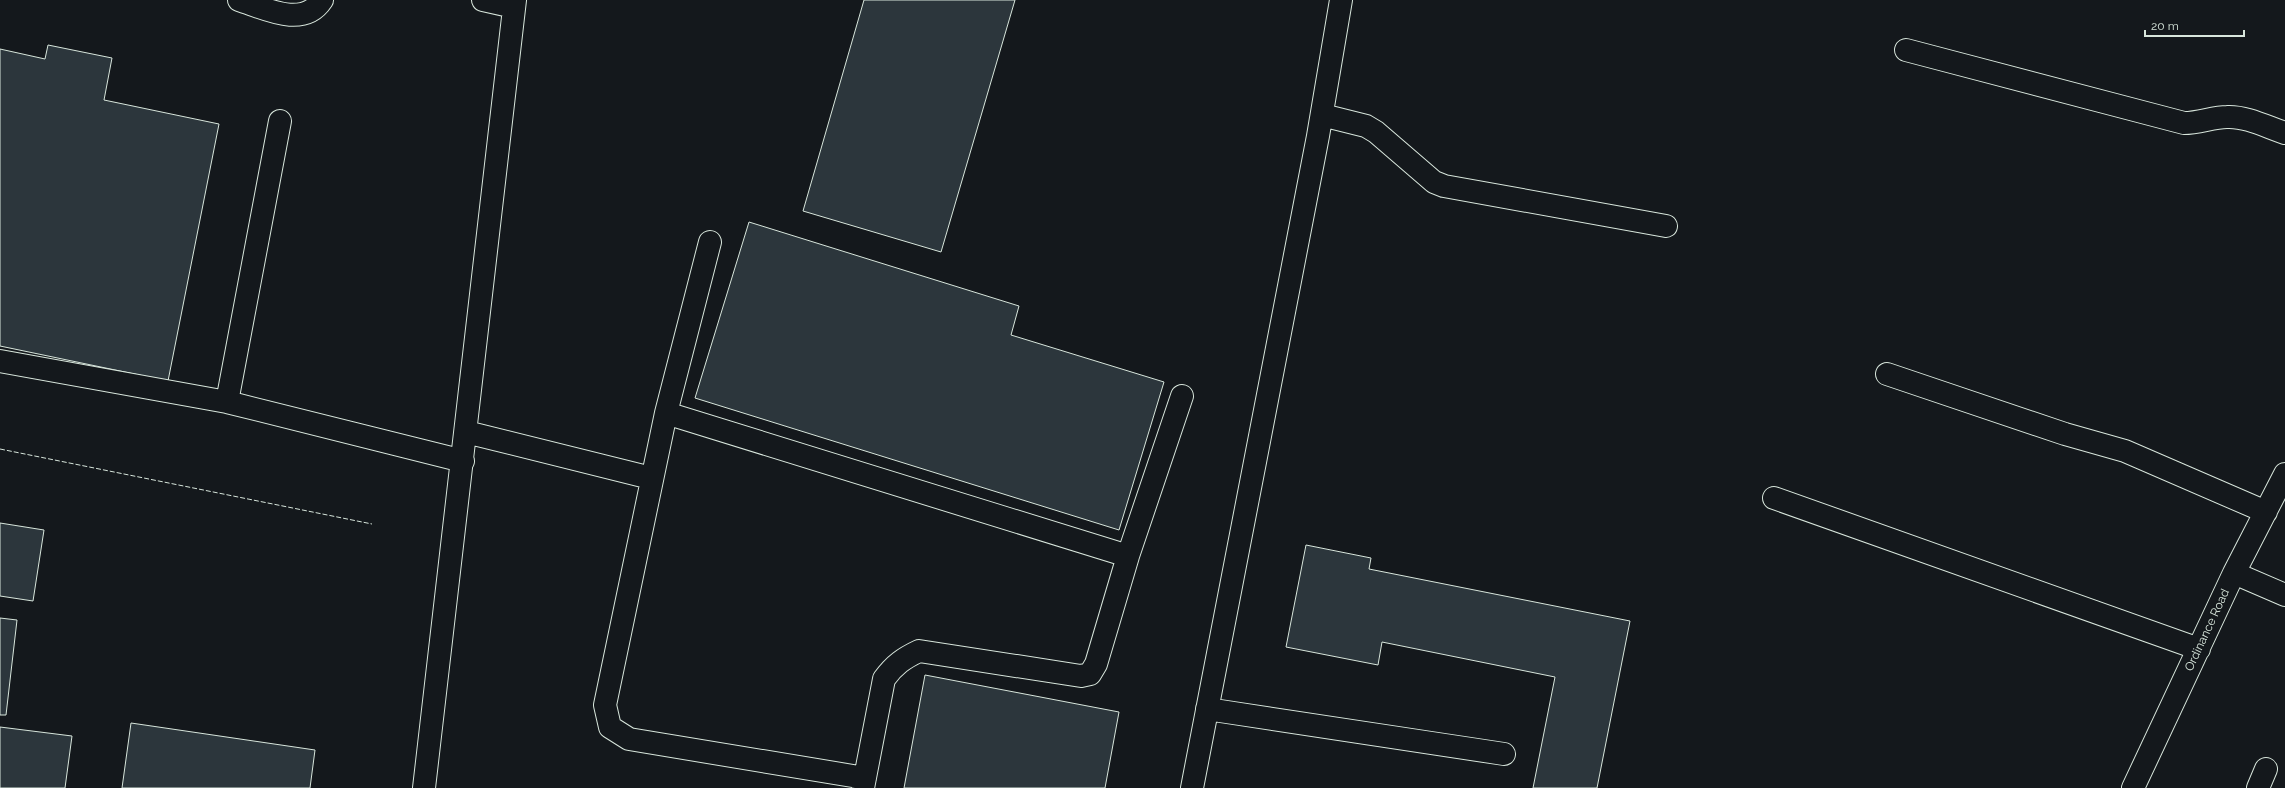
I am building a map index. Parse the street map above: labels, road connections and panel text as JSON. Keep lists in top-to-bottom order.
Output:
{
  "streets": {
    "street": ["Ordinance Road"]
  },
  "scale_bar": "20 m"
}
